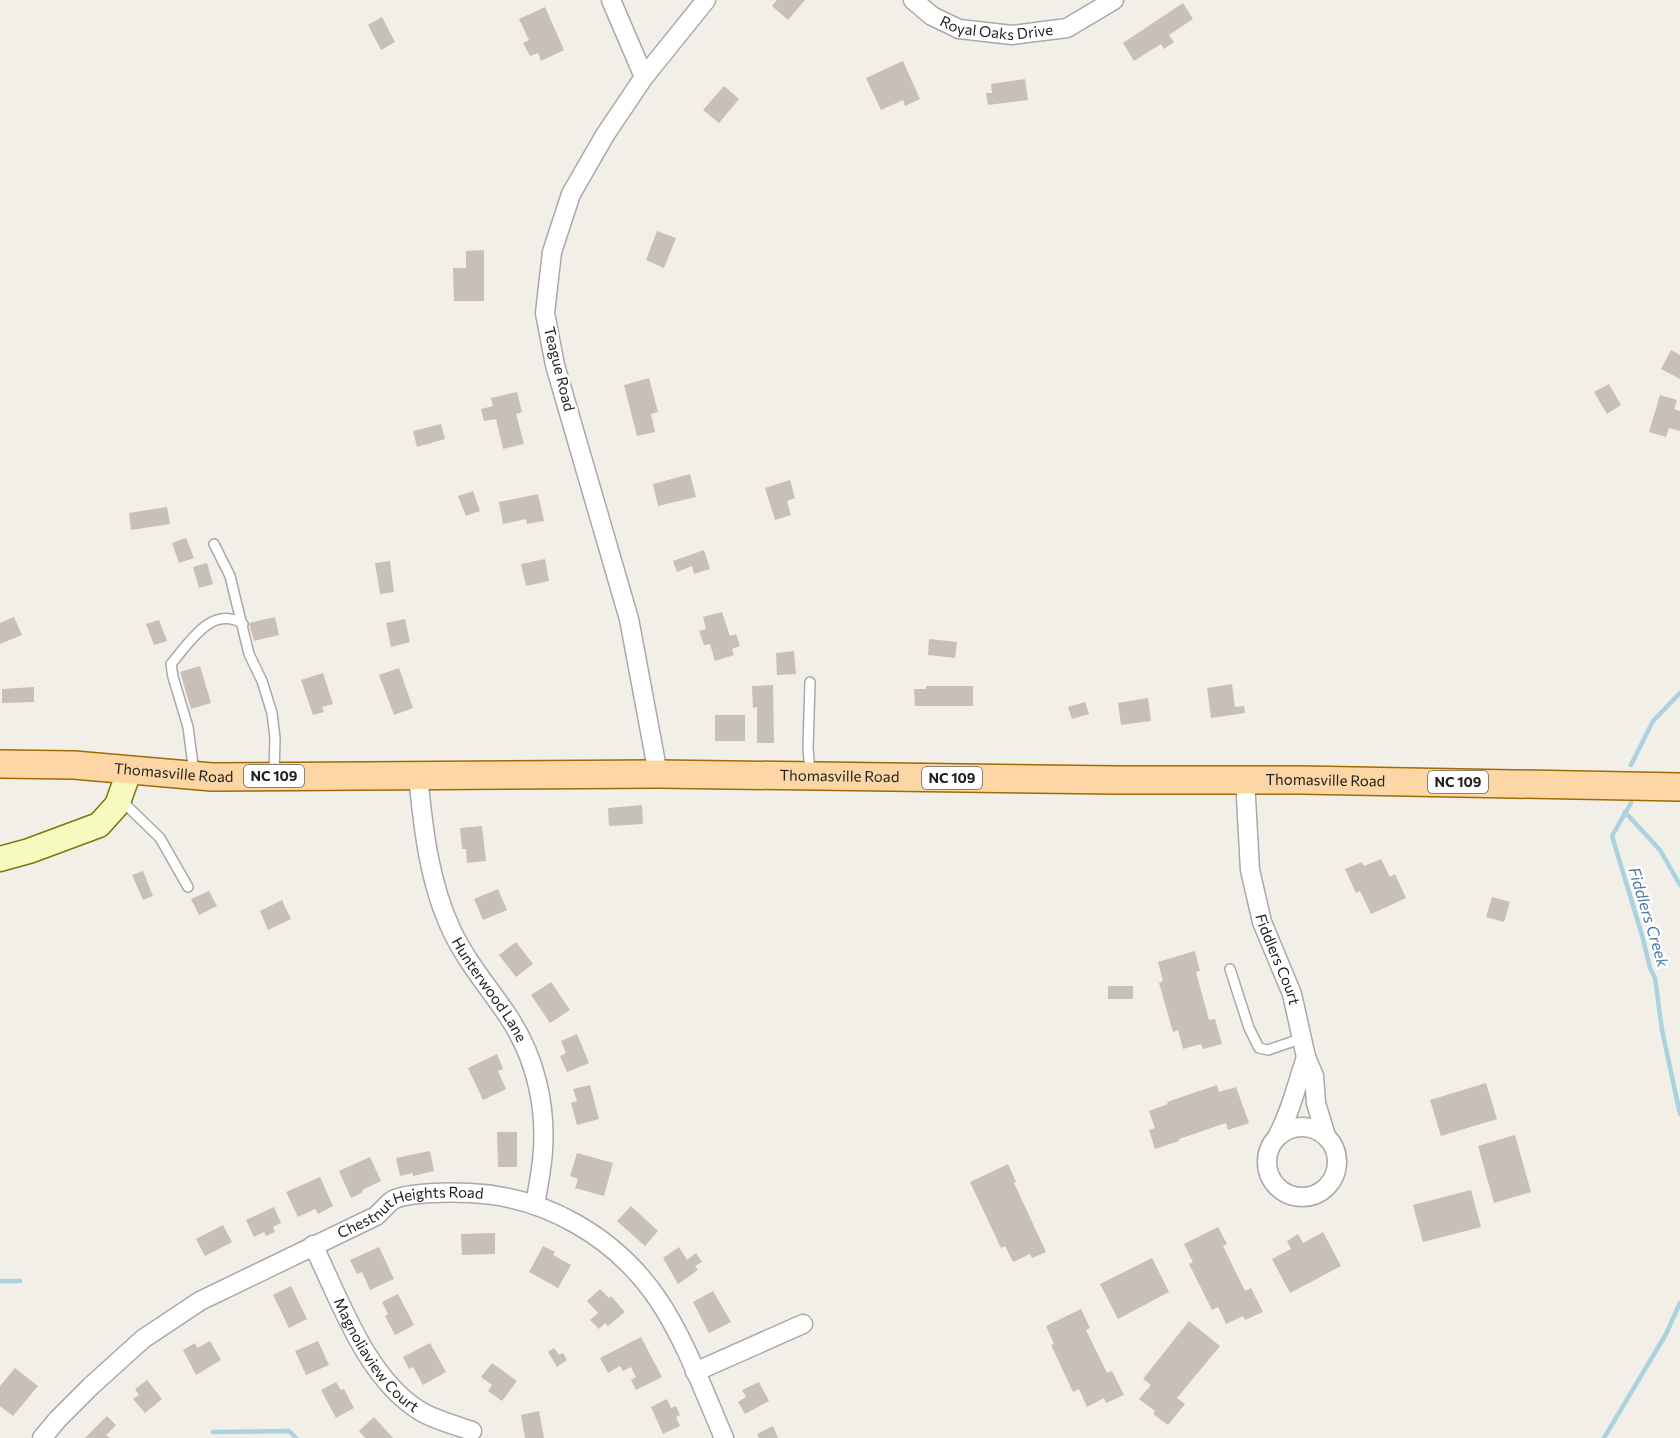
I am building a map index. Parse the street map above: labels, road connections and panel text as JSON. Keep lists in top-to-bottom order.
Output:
{
  "streets": {
    "main road": ["Thomasville Road", "NC 109"],
    "street": [
      "Royal Oaks Drive",
      "Teague Road",
      "Fiddlers Court",
      "Hunterwood Lane",
      "Chestnut Heights Road",
      "Magnoliaview Court"
    ]
  },
  "crossings": [
    ["Teague Road", "Thomasville Road"],
    ["Thomasville Road", "Fiddlers Court"],
    ["Thomasville Road", "Hunterwood Lane"],
    ["Hunterwood Lane", "Chestnut Heights Road"],
    ["Chestnut Heights Road", "Magnoliaview Court"]
  ],
  "water": ["Fiddlers Creek"]
}
